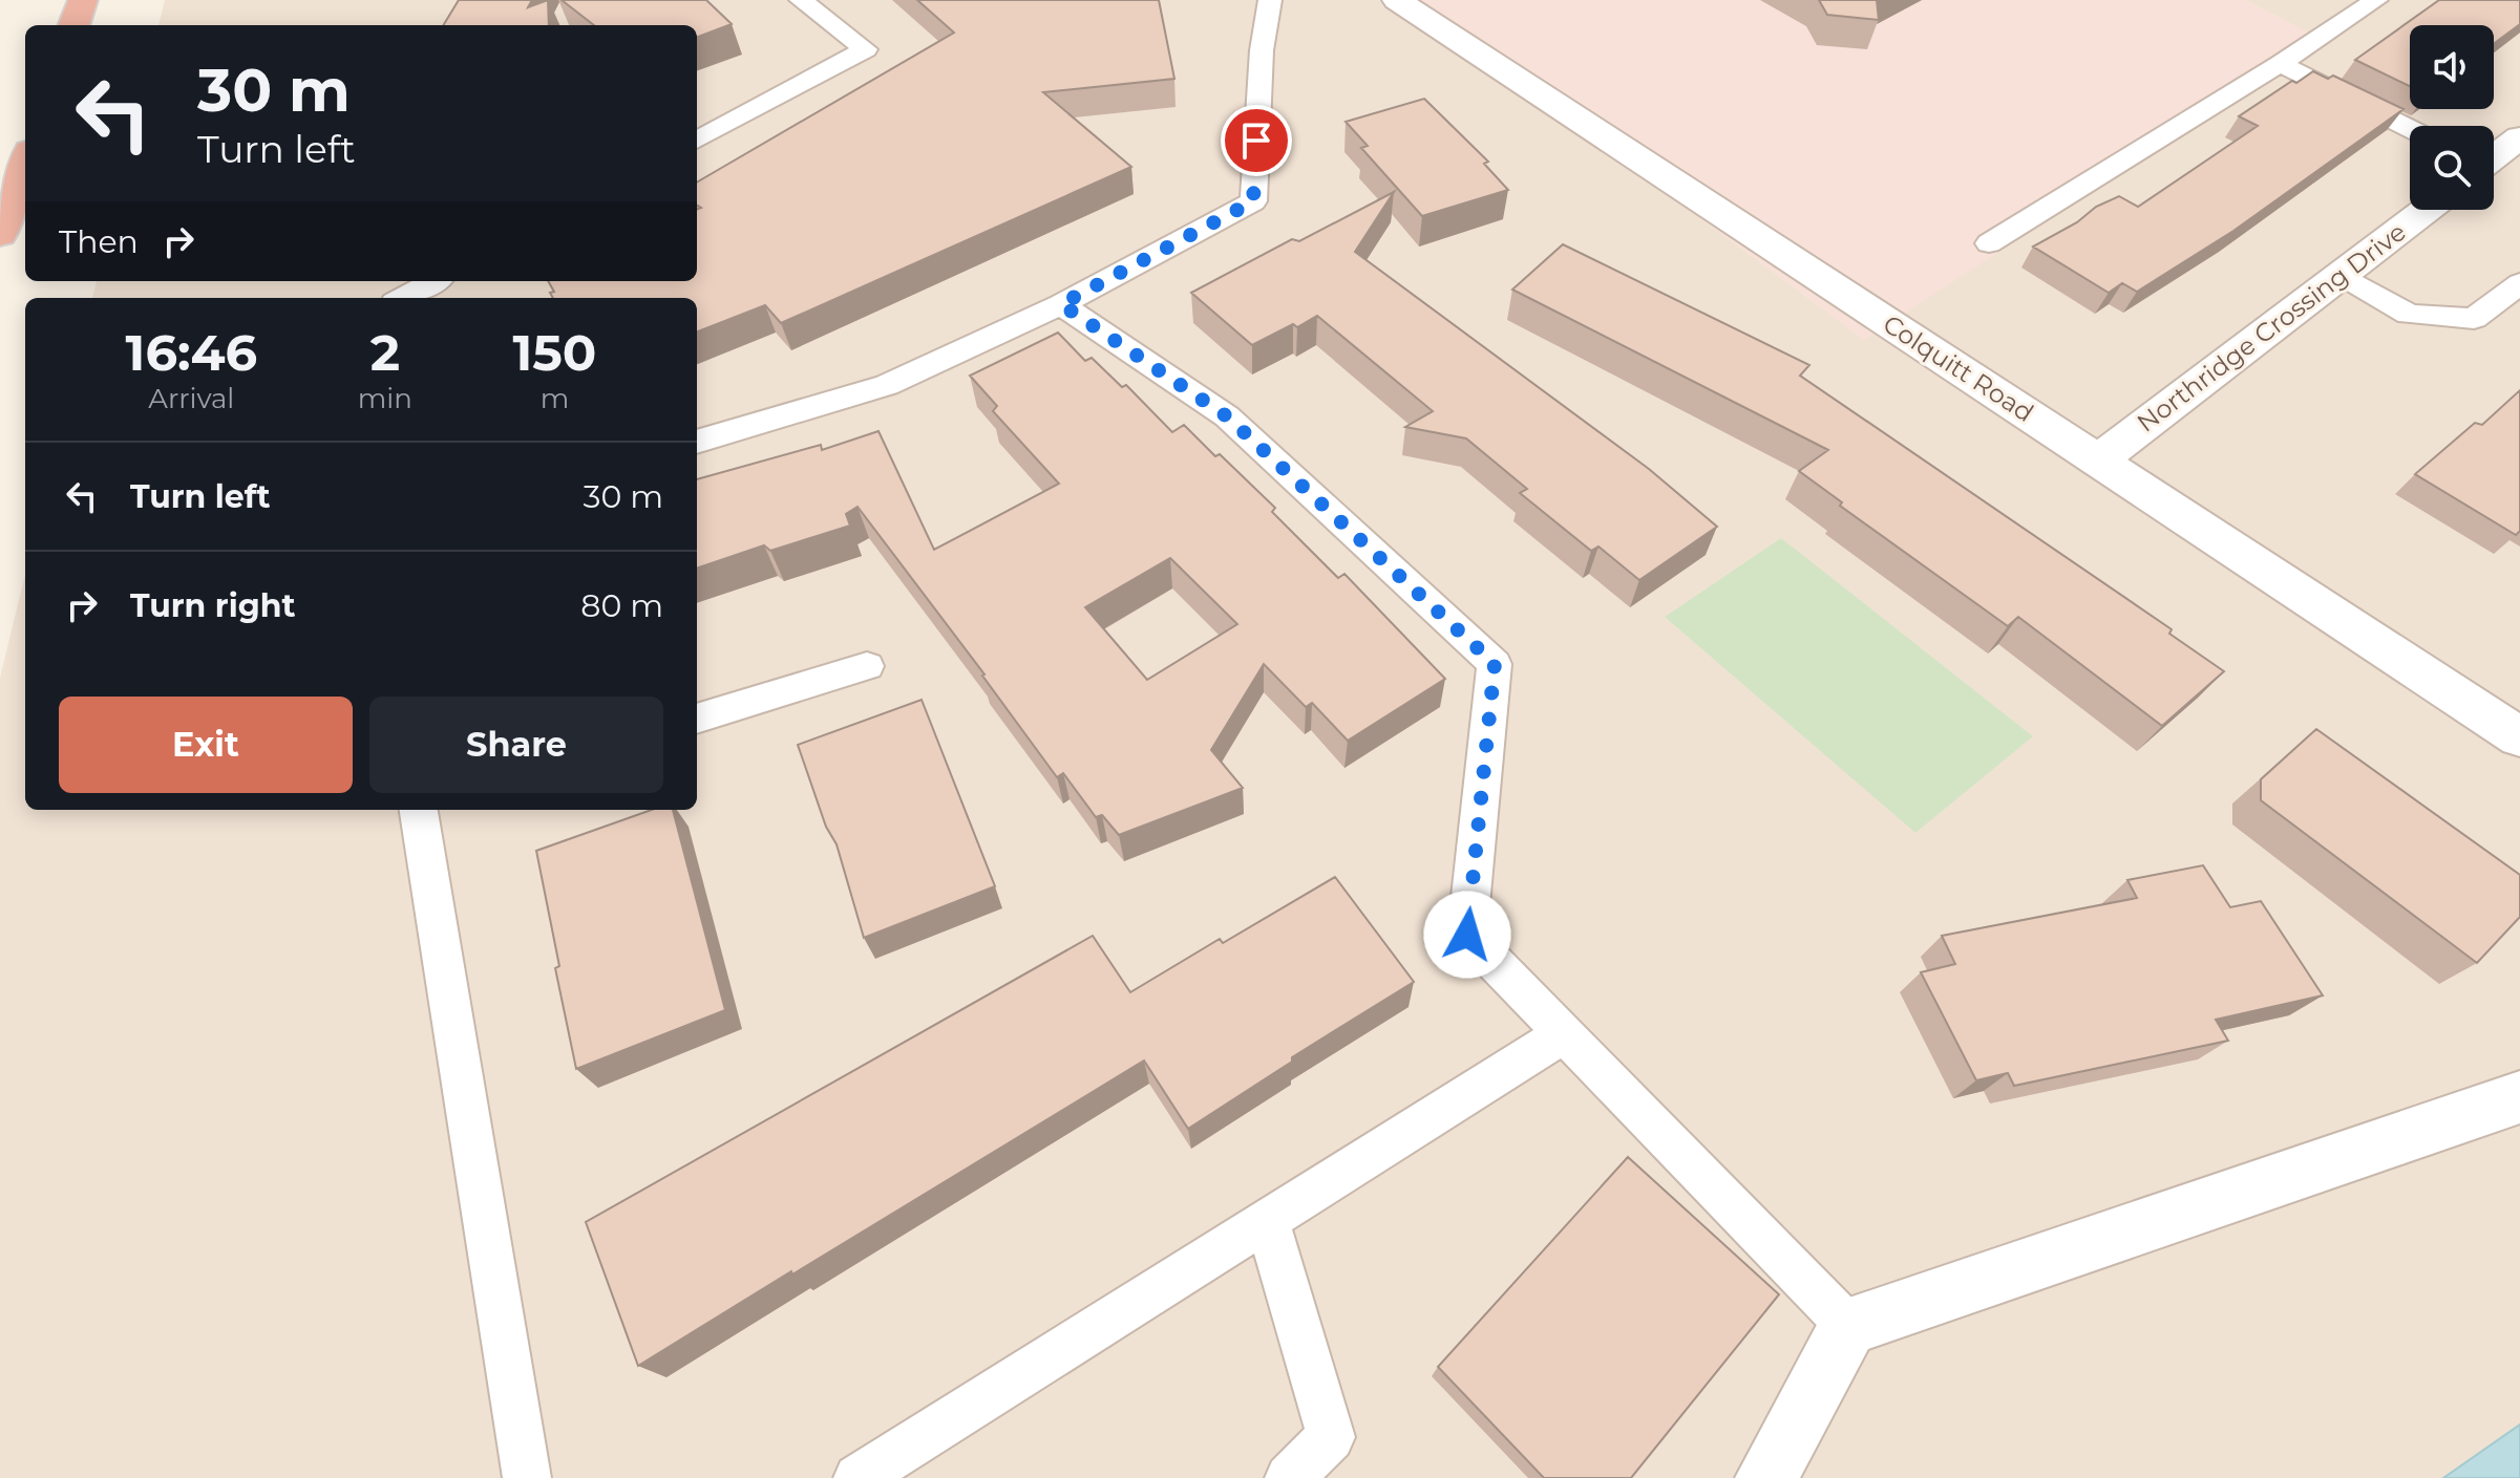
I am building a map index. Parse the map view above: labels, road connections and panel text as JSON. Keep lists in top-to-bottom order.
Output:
{
  "streets": {
    "street": ["Northridge Crossing Drive", "Colquitt Road"]
  },
  "crossings": [
    ["Northridge Crossing Drive", "Colquitt Road"]
  ],
  "page": {
    "turn": ["30 m", "Turn left"],
    "then": "Then",
    "eta": [
      "16:46",
      "Arrival",
      "2",
      "min",
      "150",
      "m"
    ],
    "list": [
      {
        "name": "Turn left",
        "value": "30 m"
      },
      {
        "name": "Turn right",
        "value": "80 m"
      }
    ],
    "buttons": ["Exit", "Share"]
  }
}
